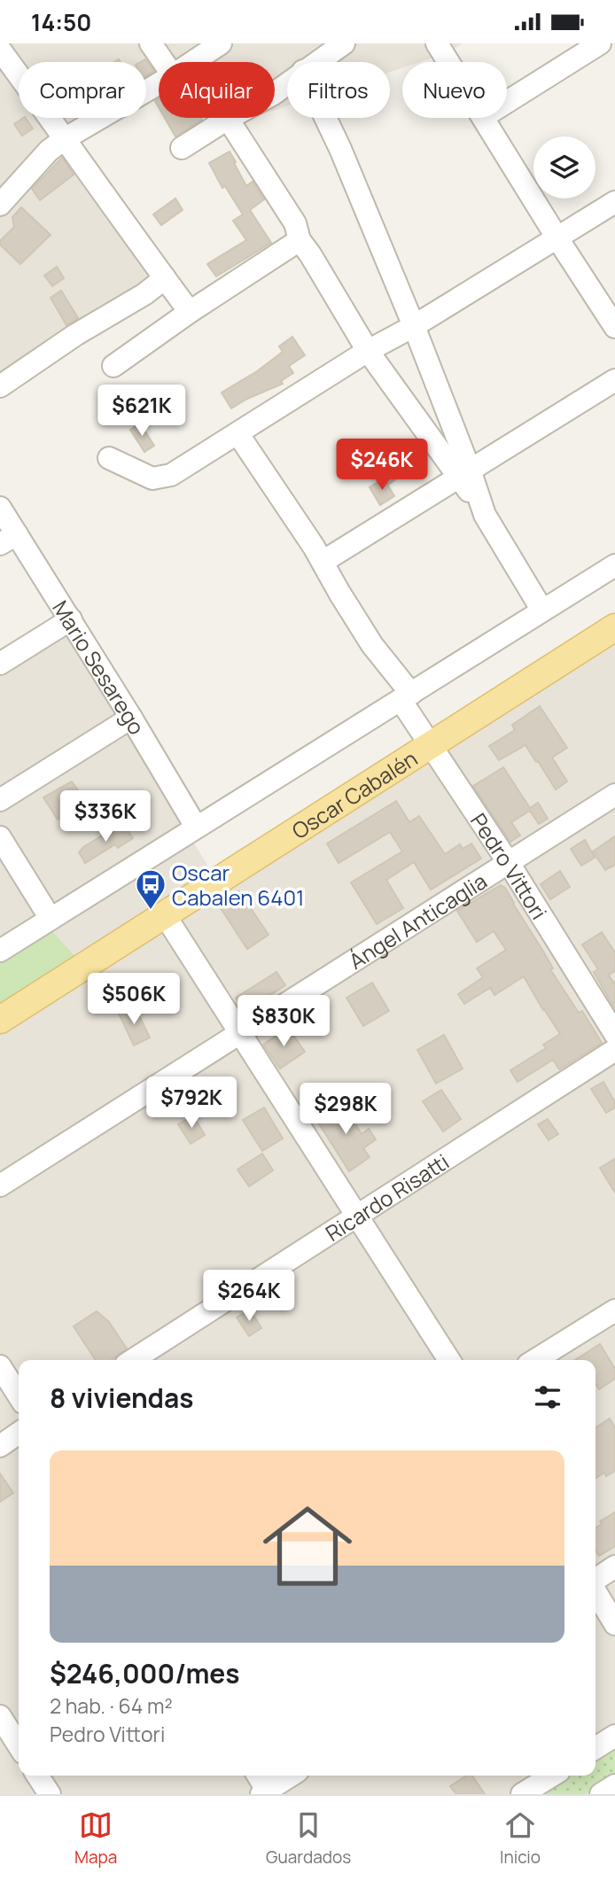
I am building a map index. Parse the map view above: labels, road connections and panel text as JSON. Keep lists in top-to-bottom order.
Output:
{
  "streets": {
    "main road": ["Oscar Cabalén"],
    "street": [
      "Mario Sesarego",
      "Pedro Vittori",
      "Ángel Anticaglia",
      "Ricardo Risatti"
    ]
  },
  "crossings": [
    ["Oscar Cabalén", "Pedro Vittori"],
    ["Pedro Vittori", "Ángel Anticaglia"]
  ],
  "places": {
    "bus stop": ["Oscar Cabalen 6401"]
  },
  "page": {
    "status": "14:50",
    "chip": [
      "Comprar",
      "Alquilar",
      "Filtros",
      "Nuevo"
    ],
    "price": [
      "$621K",
      "$246K",
      "$336K",
      "$506K",
      "$830K",
      "$792K",
      "$298K",
      "$264K"
    ],
    "heading": "8 viviendas",
    "list": [
      {
        "name": "$246,000/mes",
        "note": "2 hab. · 64 m² · Pedro Vittori"
      }
    ],
    "tabs": ["Mapa", "Guardados", "Inicio"]
  }
}
